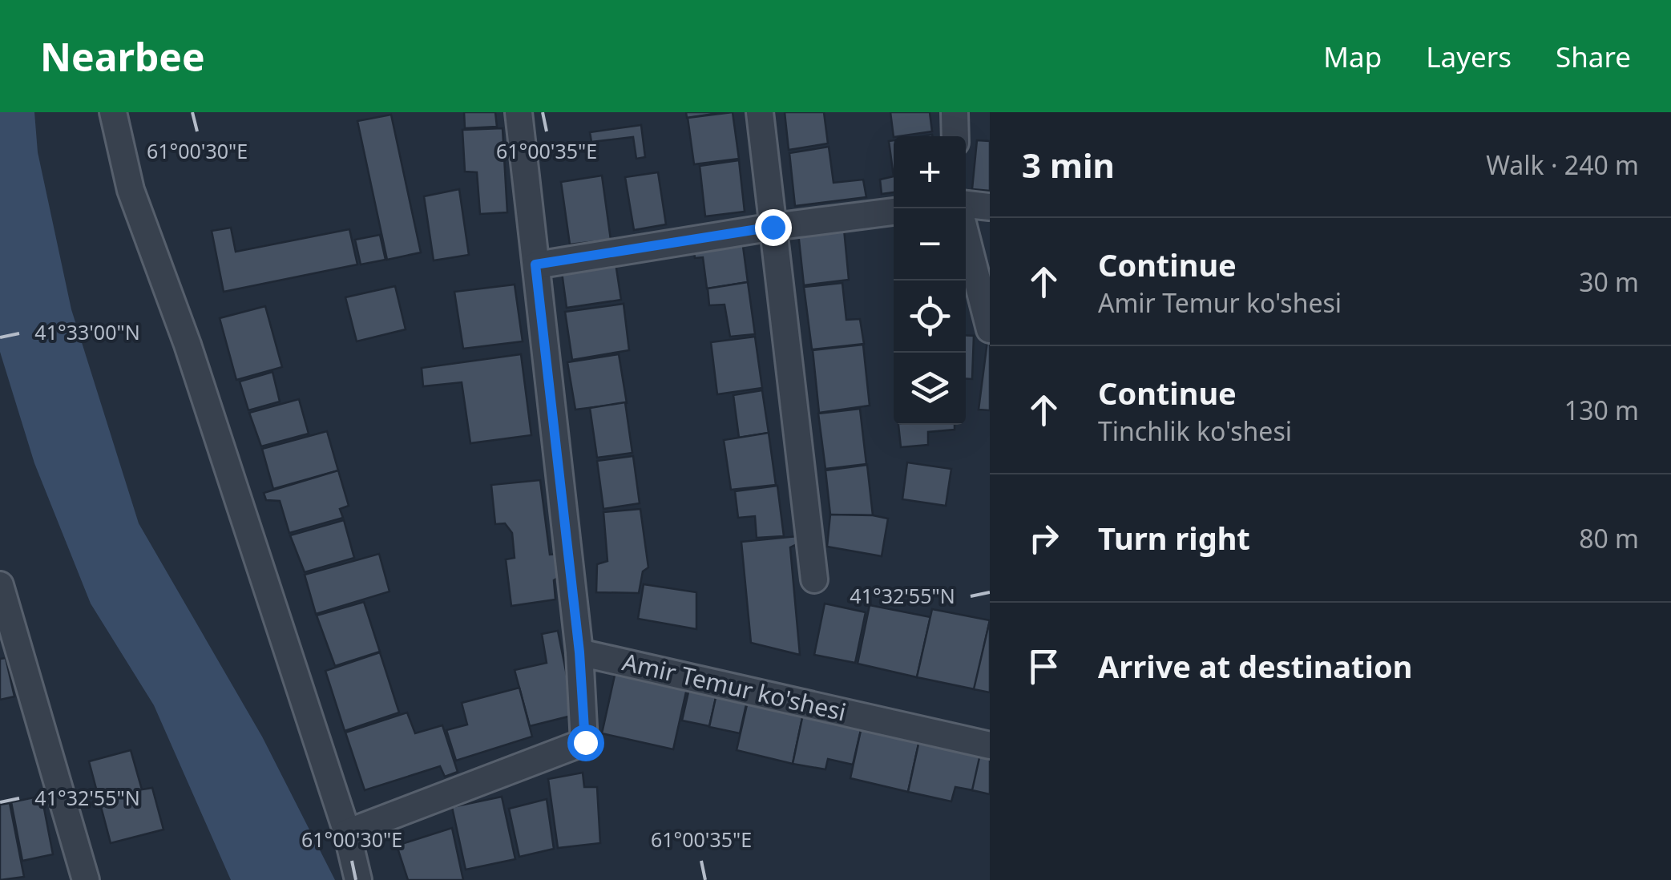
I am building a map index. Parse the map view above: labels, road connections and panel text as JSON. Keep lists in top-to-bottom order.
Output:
{
  "streets": {
    "street": ["Amir Temur ko'shesi"]
  },
  "page": {
    "header": "Nearbee",
    "nav": ["Map", "Layers", "Share"],
    "heading": ["3 min", "Walk · 240 m"],
    "map_buttons": ["+", "−"],
    "list": [
      ["Continue", "Amir Temur ko'shesi", "30 m"],
      ["Continue", "Tinchlik ko'shesi", "130 m"],
      ["Turn right", "80 m"],
      "Arrive at destination"
    ]
  },
  "coordinates": [
    "61°00'30\"E",
    "61°00'35\"E",
    "41°33'00\"N",
    "41°32'55\"N"
  ]
}
